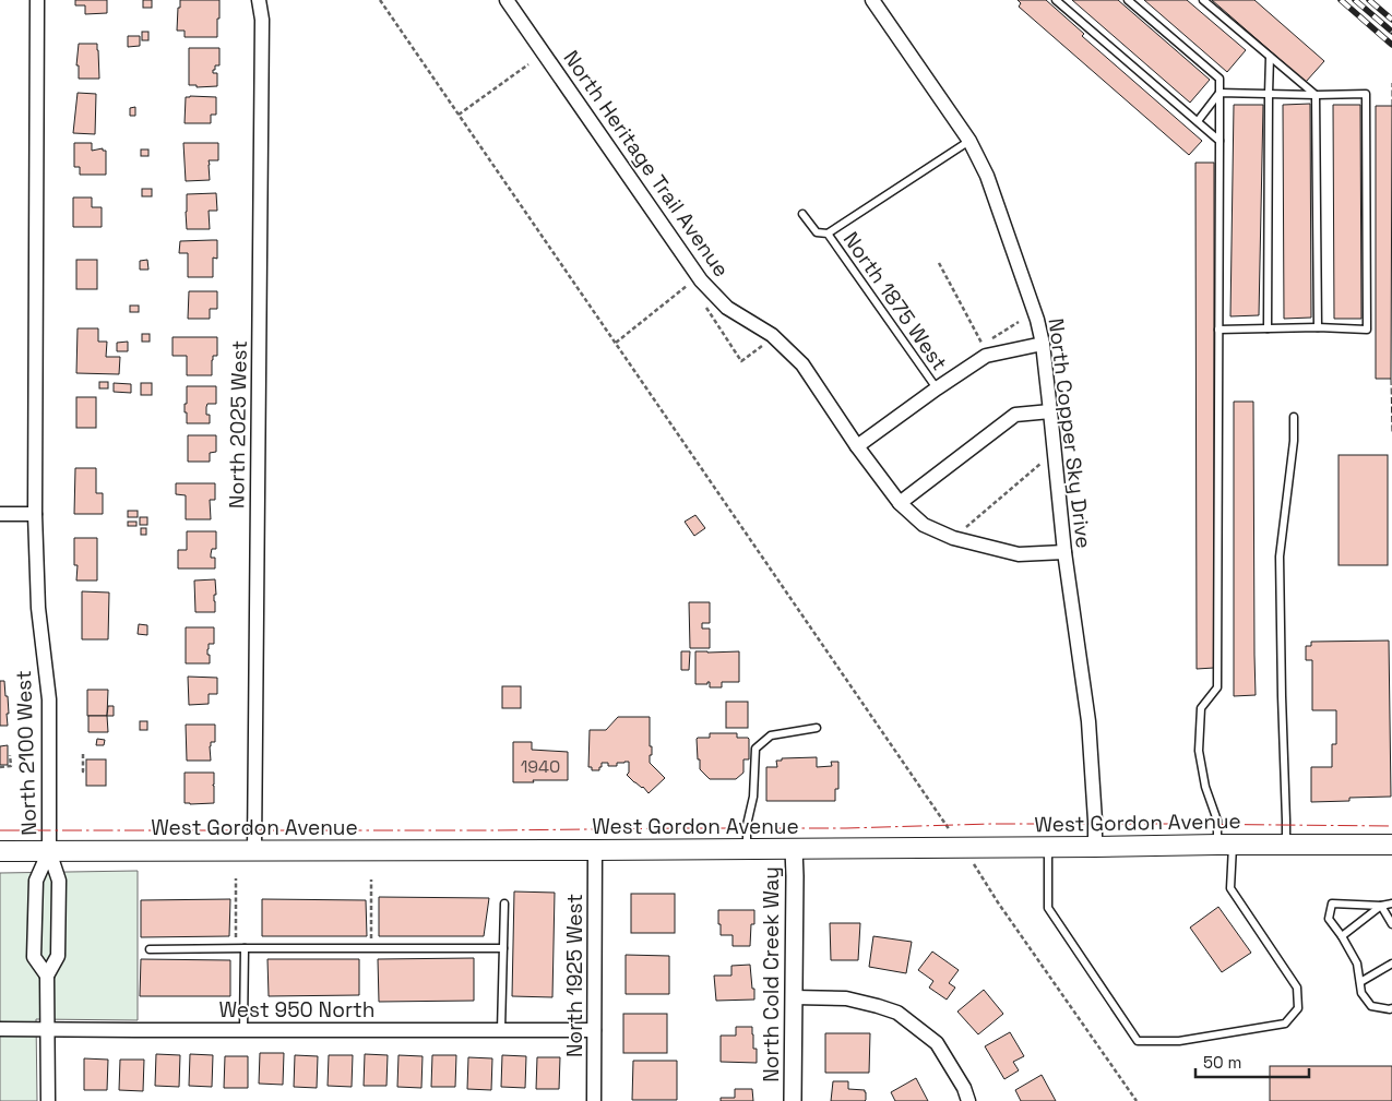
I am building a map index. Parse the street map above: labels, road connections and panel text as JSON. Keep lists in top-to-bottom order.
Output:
{
  "streets": {
    "main road": ["West Gordon Avenue"],
    "street": [
      "North Heritage Trail Avenue",
      "North 2025 West",
      "North Copper Sky Drive",
      "North 2100 West",
      "North Cold Creek Way",
      "North 1925 West",
      "West 950 North"
    ],
    "lane": ["North 1875 West"]
  },
  "crossings": [
    ["North Heritage Trail Avenue", "North Copper Sky Drive"],
    ["North 2025 West", "West Gordon Avenue"],
    ["North Copper Sky Drive", "West Gordon Avenue"],
    ["North 2100 West", "West Gordon Avenue"],
    ["West Gordon Avenue", "North Cold Creek Way"],
    ["West Gordon Avenue", "North 1925 West"],
    ["North 1925 West", "West 950 North"]
  ],
  "house_numbers": ["1940"],
  "scale_bar": "50 m"
}
